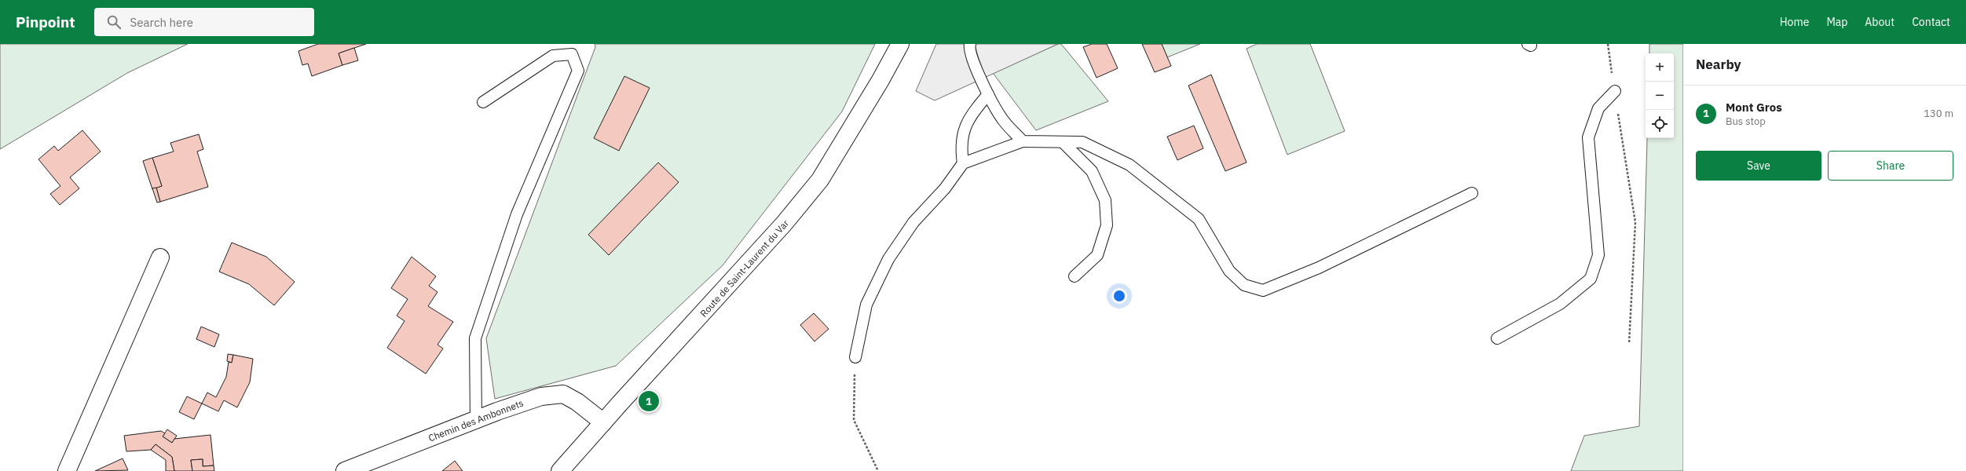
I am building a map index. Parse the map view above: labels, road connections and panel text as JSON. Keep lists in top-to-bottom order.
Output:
{
  "streets": {
    "main road": ["Route de Saint-Laurent du Var", "Chemin des Ambonnets"]
  },
  "crossings": [
    ["Route de Saint-Laurent du Var", "Chemin des Ambonnets"]
  ],
  "page": {
    "header": "Pinpoint",
    "search": "Search here",
    "nav": [
      "Home",
      "Map",
      "About",
      "Contact"
    ],
    "heading": "Nearby",
    "map_buttons": ["+", "−"],
    "list": [
      {
        "mark": "1",
        "name": "Mont Gros",
        "note": "Bus stop",
        "value": "130 m"
      }
    ],
    "buttons": ["Save", "Share"],
    "pins": "1"
  }
}
